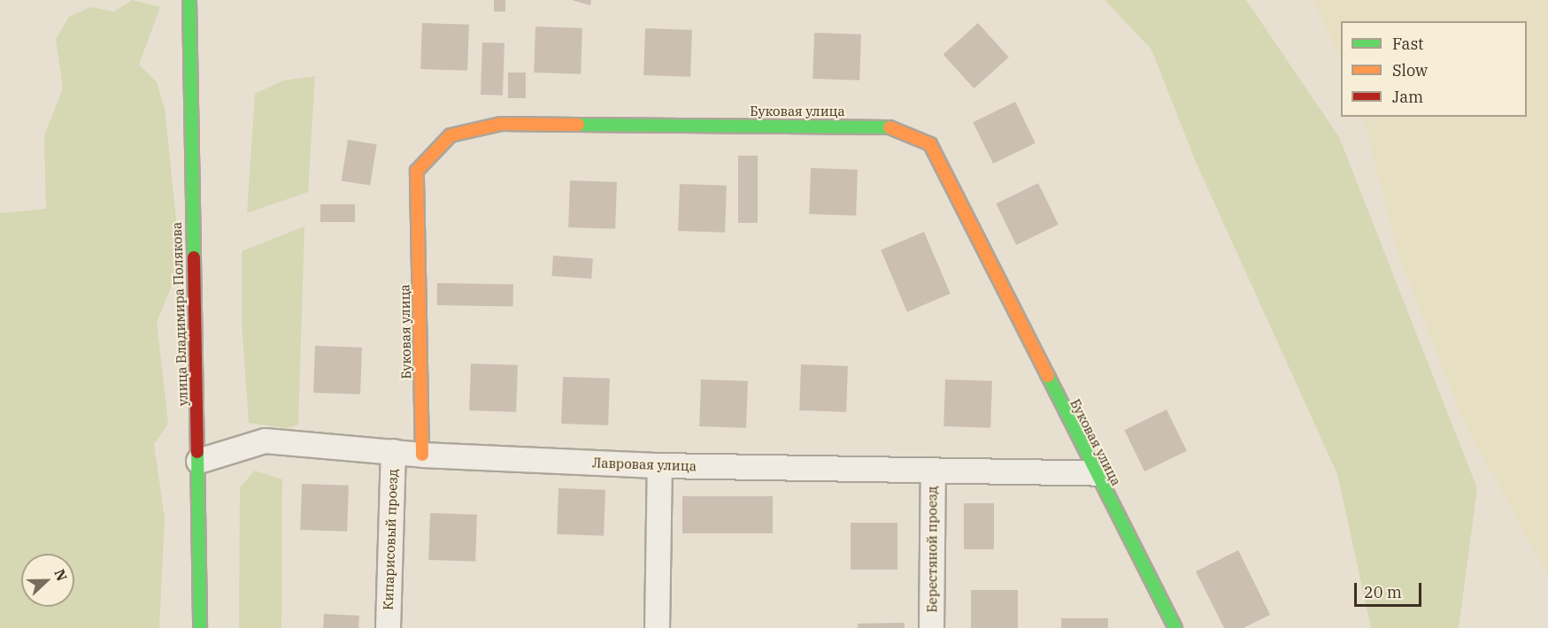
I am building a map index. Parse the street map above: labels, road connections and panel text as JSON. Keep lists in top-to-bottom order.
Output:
{
  "streets": {
    "street": [
      "Буковая улица",
      "улица Владимира Полякова",
      "Лавровая улица",
      "Кипарисовый проезд",
      "Берестяной проезд"
    ]
  },
  "crossings": [
    ["Буковая улица", "Лавровая улица"],
    ["улица Владимира Полякова", "Лавровая улица"],
    ["Лавровая улица", "Кипарисовый проезд"],
    ["Лавровая улица", "Берестяной проезд"]
  ],
  "legend": ["Fast", "Slow", "Jam"],
  "scale_bar": "20 m",
  "north": "right"
}
